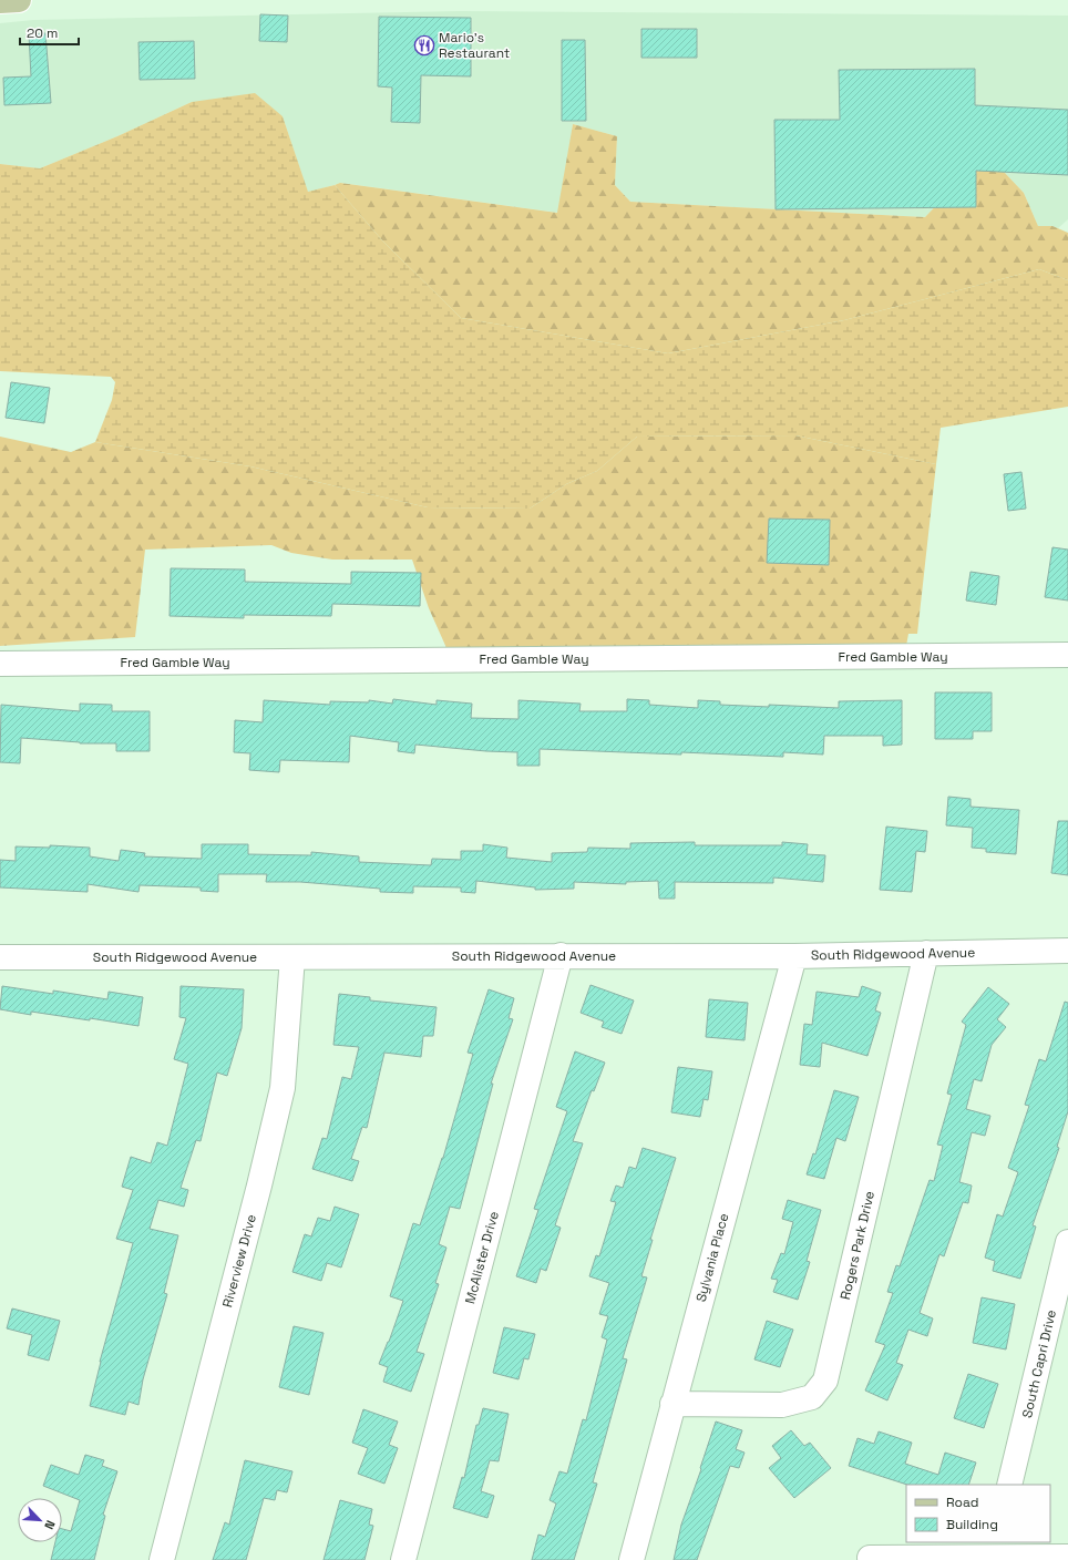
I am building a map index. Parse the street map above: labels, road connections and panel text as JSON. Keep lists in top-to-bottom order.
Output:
{
  "streets": {
    "street": [
      "Fred Gamble Way",
      "South Ridgewood Avenue",
      "Rogers Park Drive",
      "McAlister Drive",
      "Sylvania Place",
      "Riverview Drive",
      "South Capri Drive"
    ]
  },
  "crossings": [
    ["South Ridgewood Avenue", "Rogers Park Drive"],
    ["South Ridgewood Avenue", "McAlister Drive"],
    ["South Ridgewood Avenue", "Sylvania Place"],
    ["South Ridgewood Avenue", "Riverview Drive"],
    ["Rogers Park Drive", "Sylvania Place"]
  ],
  "places": {
    "restaurant": ["Mario's Restaurant"]
  },
  "legend": ["Road", "Building"],
  "scale_bar": "20 m",
  "north": "bottom right"
}
